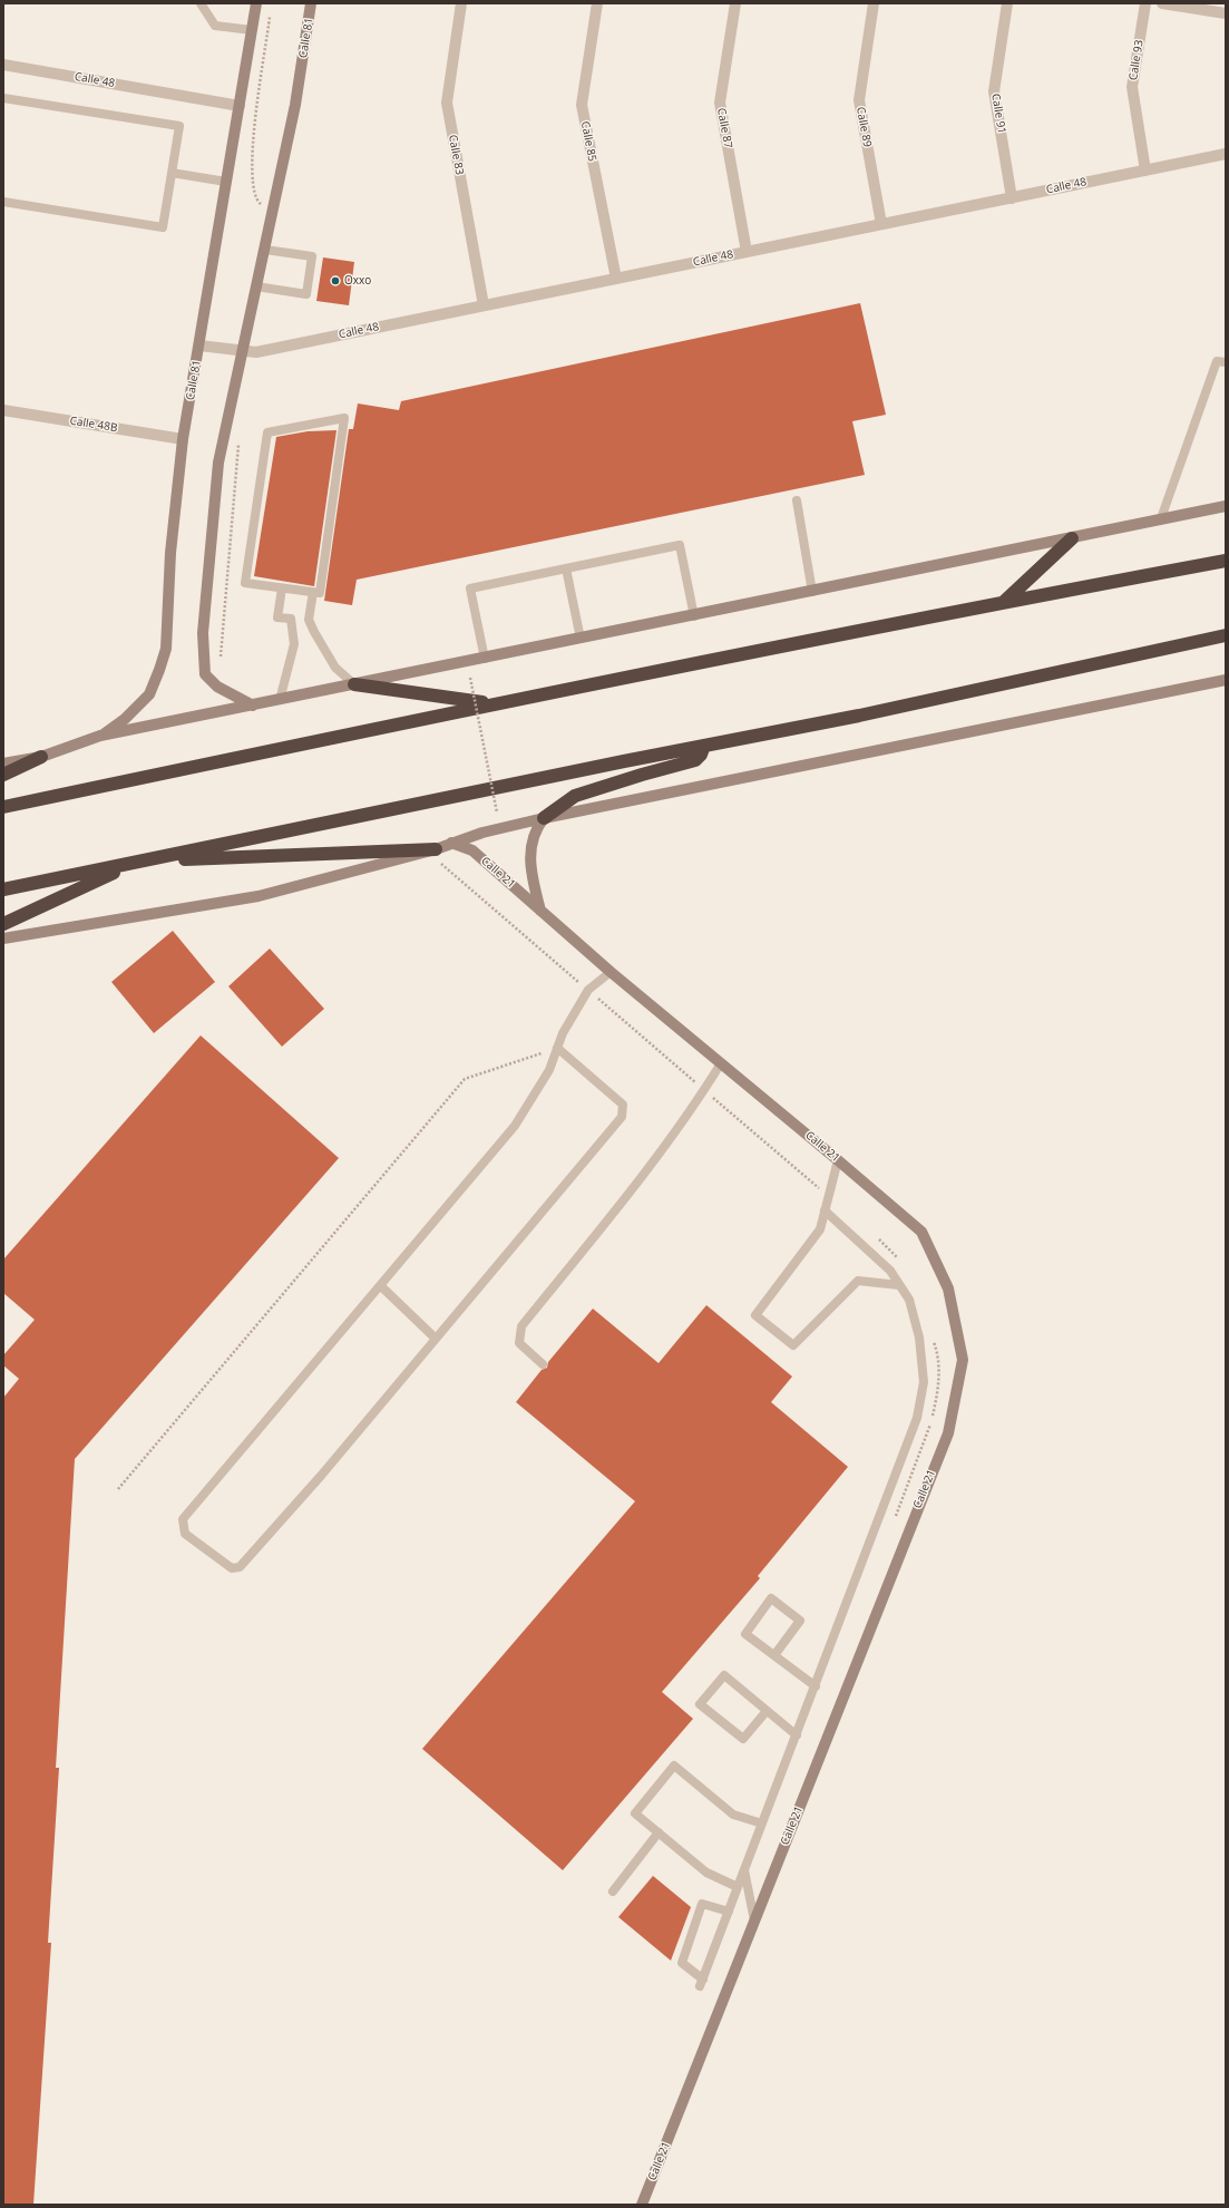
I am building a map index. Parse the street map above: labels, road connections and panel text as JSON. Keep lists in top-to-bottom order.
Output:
{
  "streets": {
    "main road": ["Calle 81", "Calle 21"],
    "street": [
      "Calle 93",
      "Calle 48",
      "Calle 91",
      "Calle 89",
      "Calle 87",
      "Calle 85",
      "Calle 83",
      "Calle 48B"
    ]
  },
  "crossings": [
    ["Calle 81", "Calle 48"],
    ["Calle 81", "Calle 48B"],
    ["Calle 93", "Calle 48"],
    ["Calle 48", "Calle 91"],
    ["Calle 48", "Calle 89"],
    ["Calle 48", "Calle 87"],
    ["Calle 48", "Calle 85"],
    ["Calle 48", "Calle 83"]
  ],
  "places": ["Oxxo"]
}
